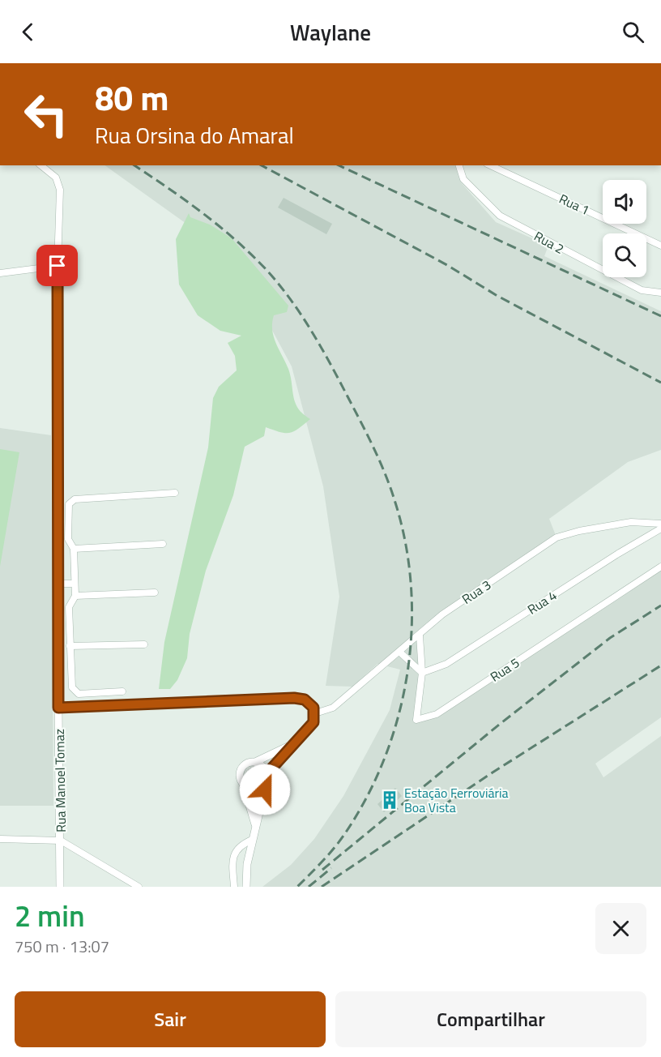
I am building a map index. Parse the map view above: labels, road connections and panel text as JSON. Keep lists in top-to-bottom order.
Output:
{
  "streets": {
    "street": [
      "Rua 1",
      "Rua 2",
      "Rua 3",
      "Rua 4",
      "Rua 5",
      "Rua Manoel Tomaz"
    ]
  },
  "crossings": [
    ["Rua 3", "Rua 5"],
    ["Rua 4", "Rua 5"]
  ],
  "places": {
    "building": ["Estação Ferroviária Boa Vista"]
  },
  "page": {
    "header": "Waylane",
    "turn": ["80 m", "Rua Orsina do Amaral"],
    "heading": ["2 min", "750 m · 13:07"],
    "buttons": ["Sair", "Compartilhar"]
  }
}
